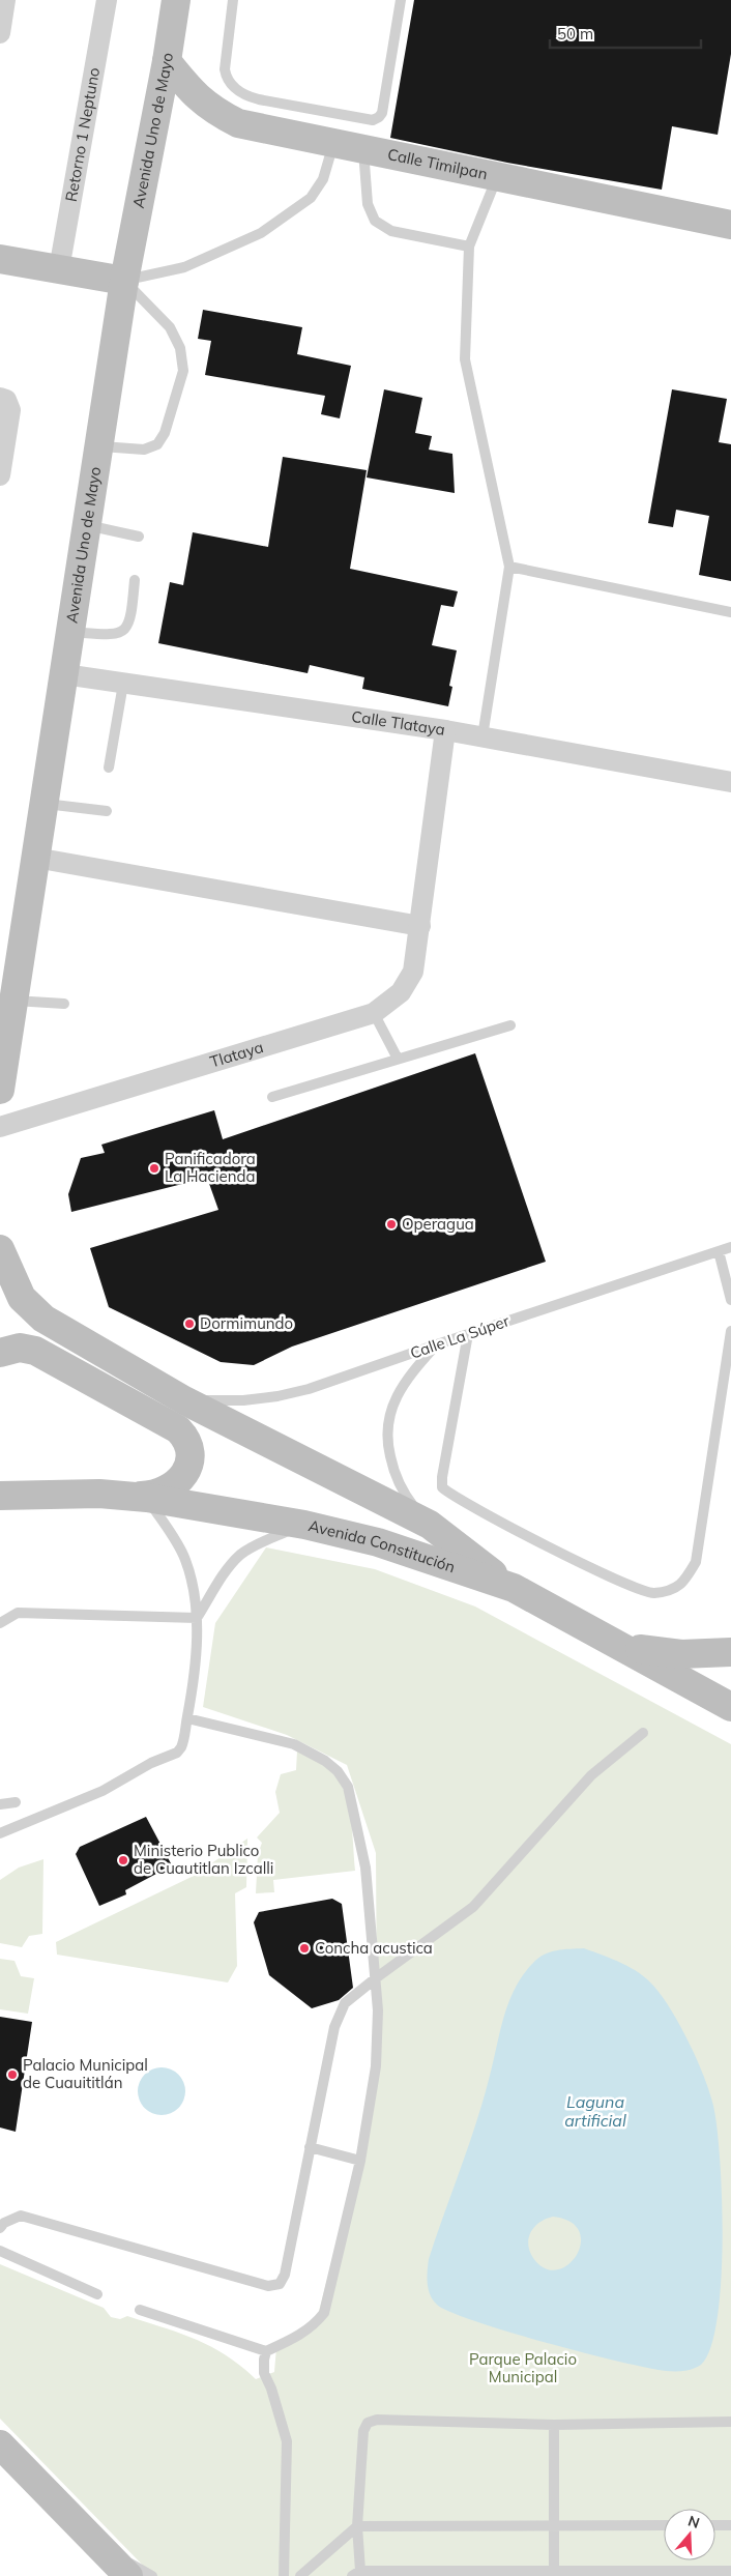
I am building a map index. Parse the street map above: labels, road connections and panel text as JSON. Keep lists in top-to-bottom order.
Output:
{
  "streets": {
    "main road": ["Avenida Uno de Mayo", "Calle Timilpan", "Avenida Constitución"],
    "street": ["Retorno 1 Neptuno", "Calle Tlataya", "Tlataya"],
    "lane": ["Calle La Súper"]
  },
  "crossings": [
    ["Avenida Uno de Mayo", "Calle Timilpan"],
    ["Avenida Uno de Mayo", "Calle Tlataya"],
    ["Calle Tlataya", "Tlataya"]
  ],
  "water": ["Laguna artificial"],
  "parks": ["Parque Palacio Municipal"],
  "places": [
    "Panificadora La Hacienda",
    "Operagua",
    "Dormimundo",
    "Ministerio Publico de Cuautitlan Izcalli",
    "Concha acustica",
    "Palacio Municipal de Cuauititlán"
  ],
  "scale_bar": "50 m",
  "north": "top"
}
